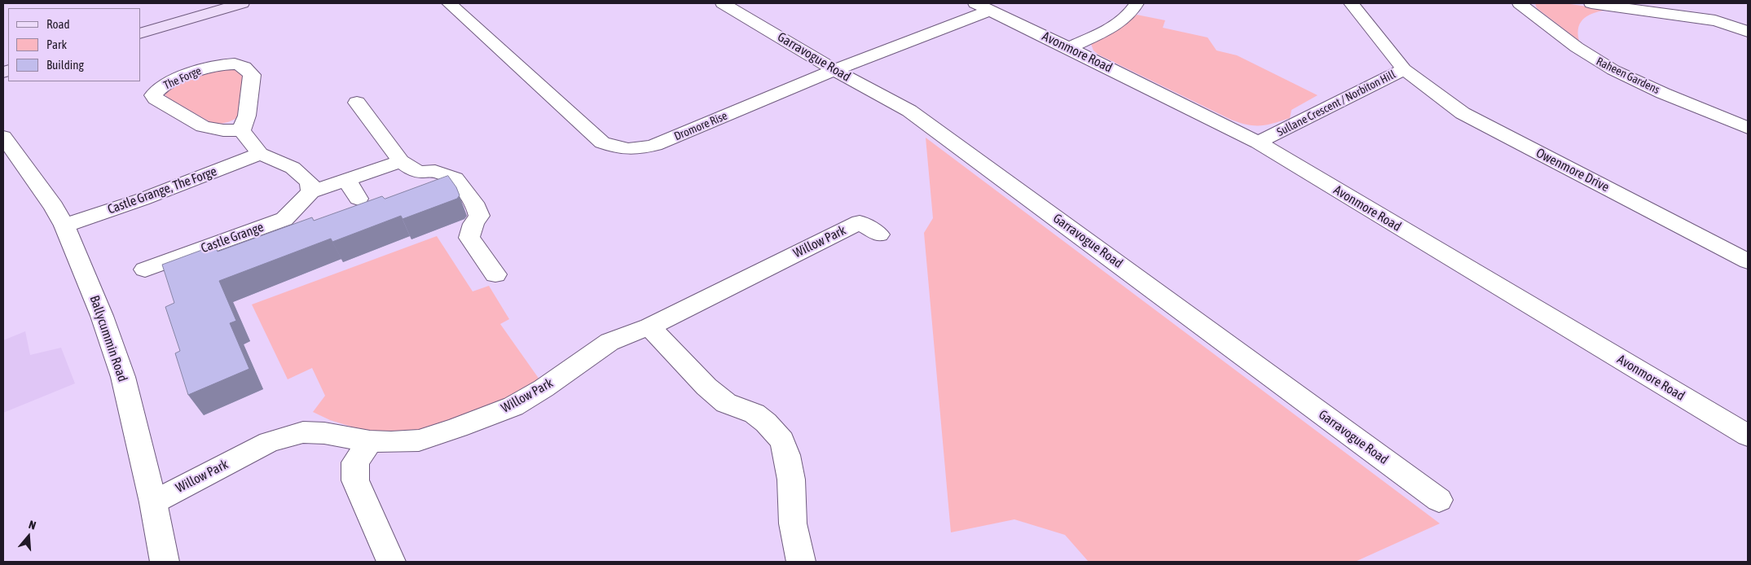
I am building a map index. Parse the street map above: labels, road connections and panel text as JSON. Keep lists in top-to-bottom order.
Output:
{
  "streets": {
    "street": [
      "Avonmore Road",
      "Garravogue Road",
      "Raheen Gardens",
      "The Forge",
      "Sullane Crescent / Norbiton Hill",
      "Dromore Rise",
      "Owenmore Drive",
      "Castle Grange, The Forge",
      "Castle Grange",
      "Willow Park",
      "Ballycummin Road"
    ]
  },
  "crossings": [
    ["Avonmore Road", "Sullane Crescent / Norbiton Hill"],
    ["Avonmore Road", "Dromore Rise"],
    ["Garravogue Road", "Dromore Rise"],
    ["Sullane Crescent / Norbiton Hill", "Owenmore Drive"],
    ["Castle Grange, The Forge", "Ballycummin Road"],
    ["Willow Park", "Ballycummin Road"]
  ],
  "legend": ["Road", "Park", "Building"],
  "north": "top"
}
